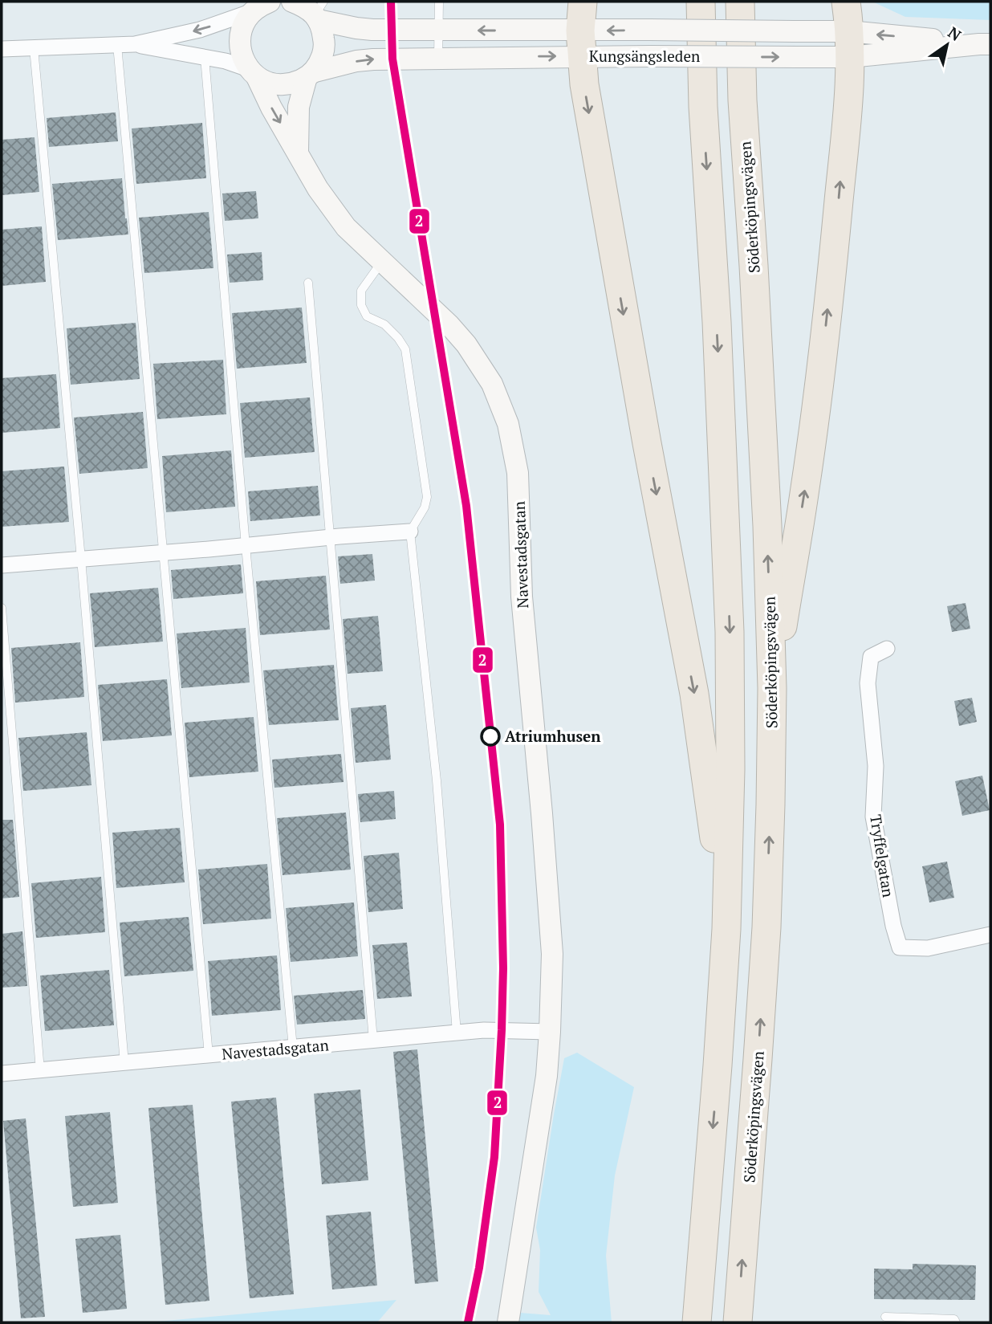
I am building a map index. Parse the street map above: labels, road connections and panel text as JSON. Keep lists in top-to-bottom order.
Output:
{
  "streets": {
    "highway": ["Söderköpingsvägen"],
    "street": ["Kungsängsleden", "Navestadsgatan", "Tryffelgatan"]
  },
  "crossings": [
    ["Kungsängsleden", "Navestadsgatan"]
  ],
  "places": ["Atriumhusen"],
  "lines": ["transit line 2"],
  "north": "top right"
}
